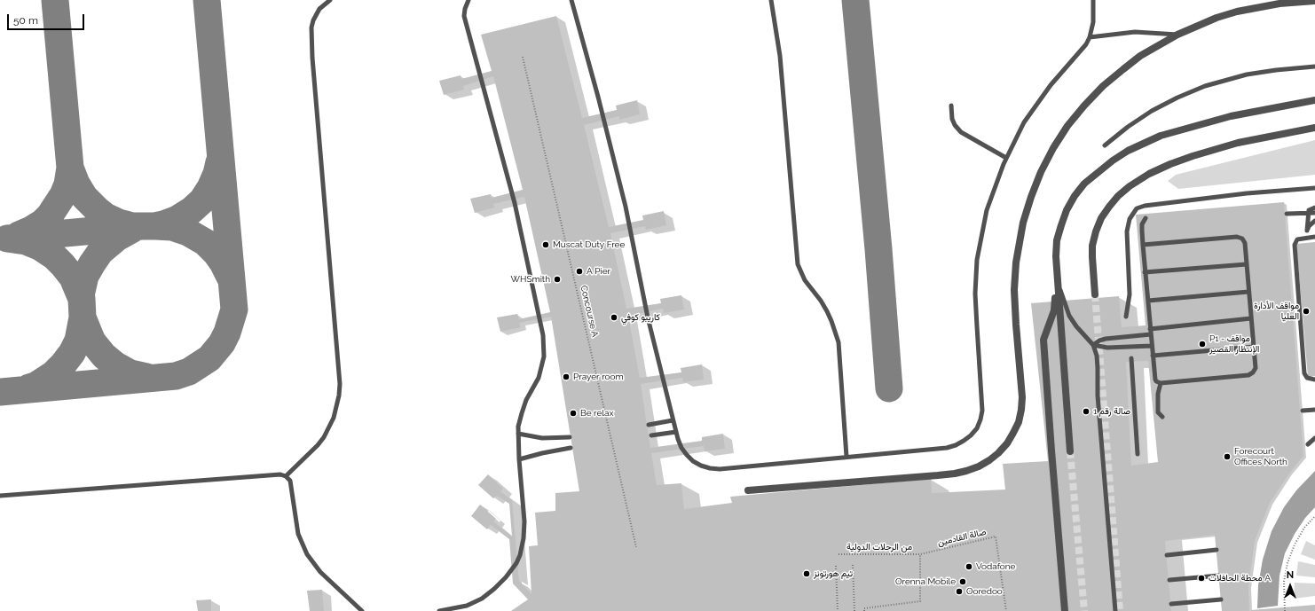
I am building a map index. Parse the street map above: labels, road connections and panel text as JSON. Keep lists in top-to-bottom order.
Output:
{
  "streets": {
    "path": ["Concourse A", "صالة القادمين", "من الرحلات الدولية"]
  },
  "crossings": [
    ["صالة القادمين", "من الرحلات الدولية"]
  ],
  "places": [
    "Muscat Duty Free",
    "A Pier",
    "WHSmith",
    "مواقف الأدارة العليا",
    "كاريبو كوفي",
    "P1 - مواقف الإنتظار القصير",
    "Prayer room",
    "صالة رقم 1",
    "Be relax",
    "Forecourt Offices North",
    "Vodafone",
    "تيم هورتونز",
    "محطة الحافلات A",
    "Orenna Mobile",
    "Ooredoo"
  ],
  "scale_bar": "50 m",
  "north": "top"
}
